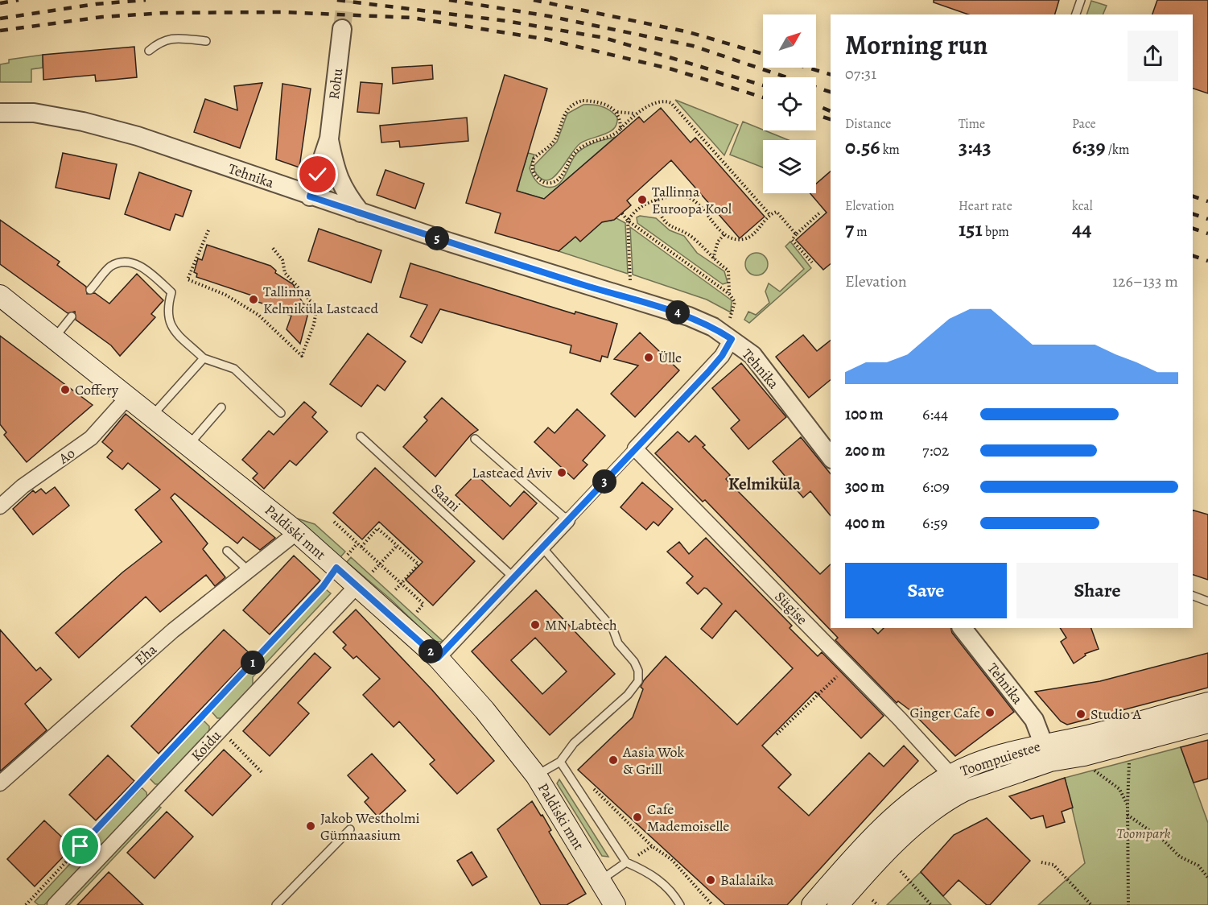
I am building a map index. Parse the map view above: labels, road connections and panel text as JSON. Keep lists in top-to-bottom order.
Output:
{
  "streets": {
    "main road": ["Paldiski mnt", "Toompuiestee"],
    "street": [
      "Rohu",
      "Tehnika",
      "Ao",
      "Sügise",
      "Eha",
      "Koidu"
    ],
    "lane": ["Saani"]
  },
  "crossings": [
    ["Rohu", "Tehnika"],
    ["Tehnika", "Toompuiestee"],
    ["Ao", "Paldiski mnt"],
    ["Paldiski mnt", "Eha"],
    ["Paldiski mnt", "Koidu"],
    ["Sügise", "Toompuiestee"]
  ],
  "districts": ["Kelmiküla"],
  "parks": ["Toompark"],
  "places": [
    "Tallinna Euroopa Kool",
    "Tallinna Kelmiküla Lasteaed",
    "Ülle",
    "Coffery",
    "Lasteaed Aviv",
    "MN Labtech",
    "Ginger Cafe",
    "Studio A",
    "Aasia Wok & Grill",
    "Cafe Mademoiselle",
    "Jakob Westholmi Gümnaasium",
    "Balalaika"
  ],
  "north": "top right",
  "page": {
    "heading": ["Morning run", "07:31"],
    "stats": [
      ["Distance", "0.56 km"],
      ["Time", "3:43"],
      ["Pace", "6:39 /km"],
      ["Elevation", "7 m"],
      ["Heart rate", "151 bpm"],
      ["kcal", "44"]
    ],
    "pins": [
      "5",
      "4",
      "3",
      "2",
      "1"
    ],
    "chart": ["Elevation", "126–133 m"],
    "list": [
      {
        "name": "100 m",
        "note": "6:44"
      },
      {
        "name": "200 m",
        "note": "7:02"
      },
      {
        "name": "300 m",
        "note": "6:09"
      },
      {
        "name": "400 m",
        "note": "6:59"
      }
    ],
    "buttons": ["Save", "Share"]
  }
}
